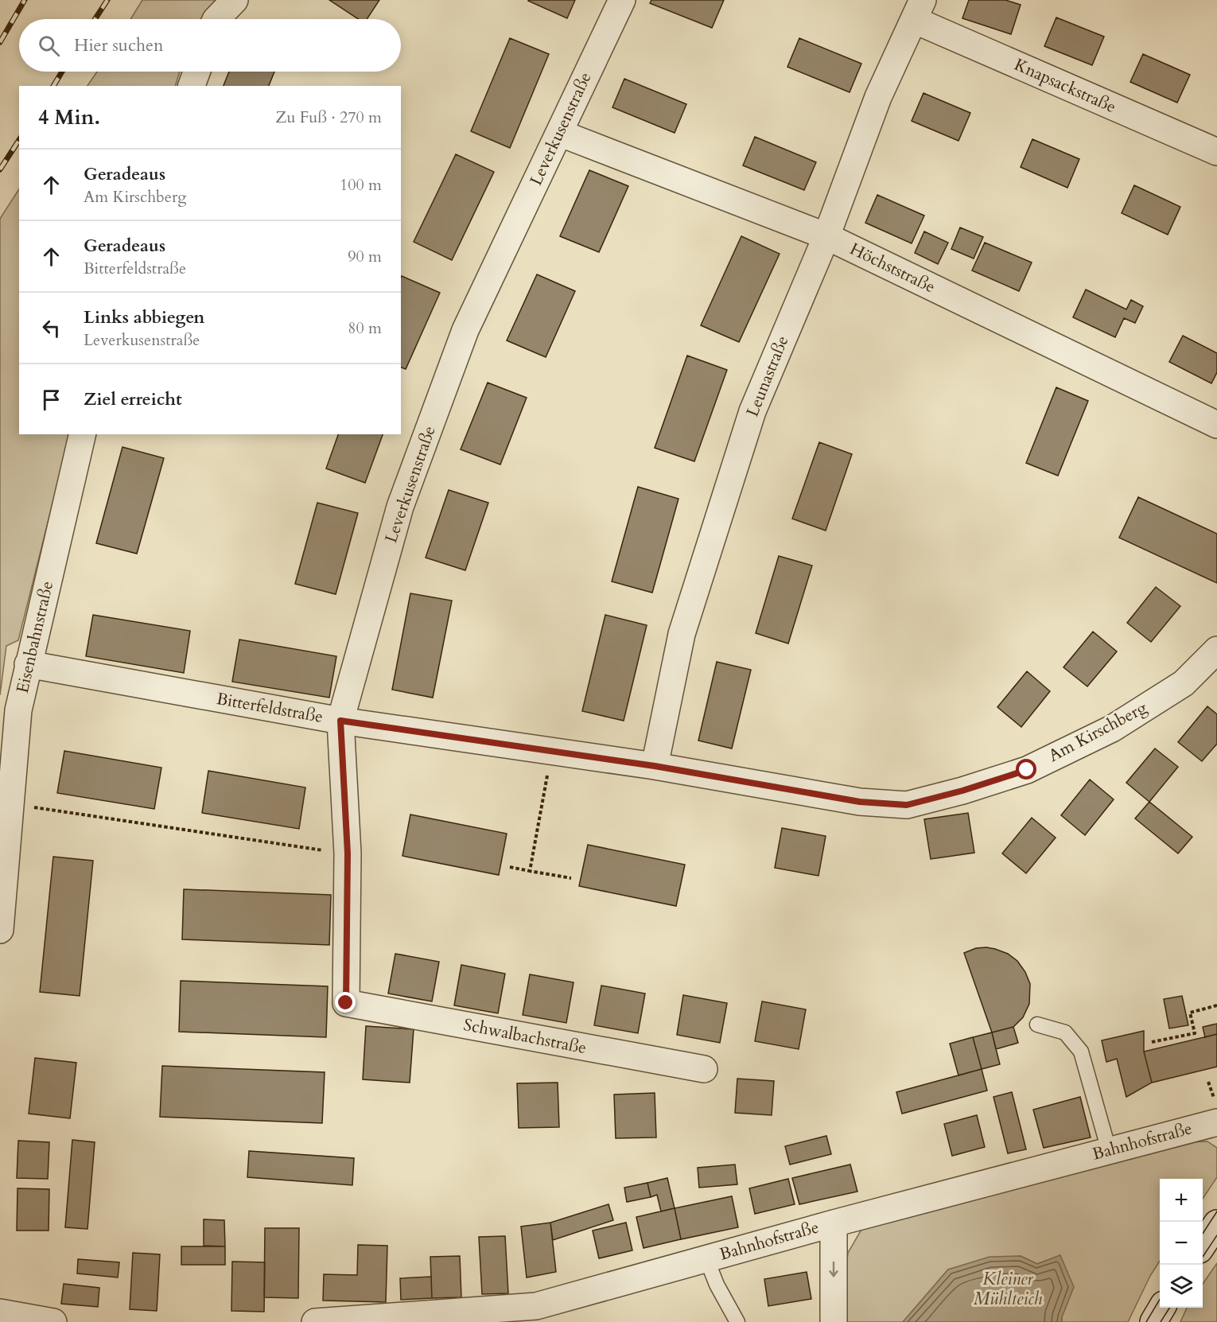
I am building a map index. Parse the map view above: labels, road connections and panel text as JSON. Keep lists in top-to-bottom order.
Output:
{
  "streets": {
    "street": [
      "Knapsackstraße",
      "Leverkusenstraße",
      "Höchststraße",
      "Leunastraße",
      "Eisenbahnstraße",
      "Bitterfeldstraße",
      "Am Kirschberg",
      "Schwalbachstraße",
      "Bahnhofstraße"
    ]
  },
  "crossings": [
    ["Knapsackstraße", "Leunastraße"],
    ["Leverkusenstraße", "Höchststraße"],
    ["Leverkusenstraße", "Bitterfeldstraße"],
    ["Leverkusenstraße", "Schwalbachstraße"],
    ["Höchststraße", "Leunastraße"],
    ["Leunastraße", "Bitterfeldstraße"],
    ["Leunastraße", "Am Kirschberg"],
    ["Eisenbahnstraße", "Bitterfeldstraße"],
    ["Bitterfeldstraße", "Am Kirschberg"]
  ],
  "water": ["Kleiner Mühlteich"],
  "page": {
    "search": "Hier suchen",
    "heading": ["4 Min.", "Zu Fuß · 270 m"],
    "list": [
      ["Geradeaus", "Am Kirschberg", "100 m"],
      ["Geradeaus", "Bitterfeldstraße", "90 m"],
      ["Links abbiegen", "Leverkusenstraße", "80 m"],
      "Ziel erreicht"
    ],
    "map_buttons": ["+", "−"]
  }
}
